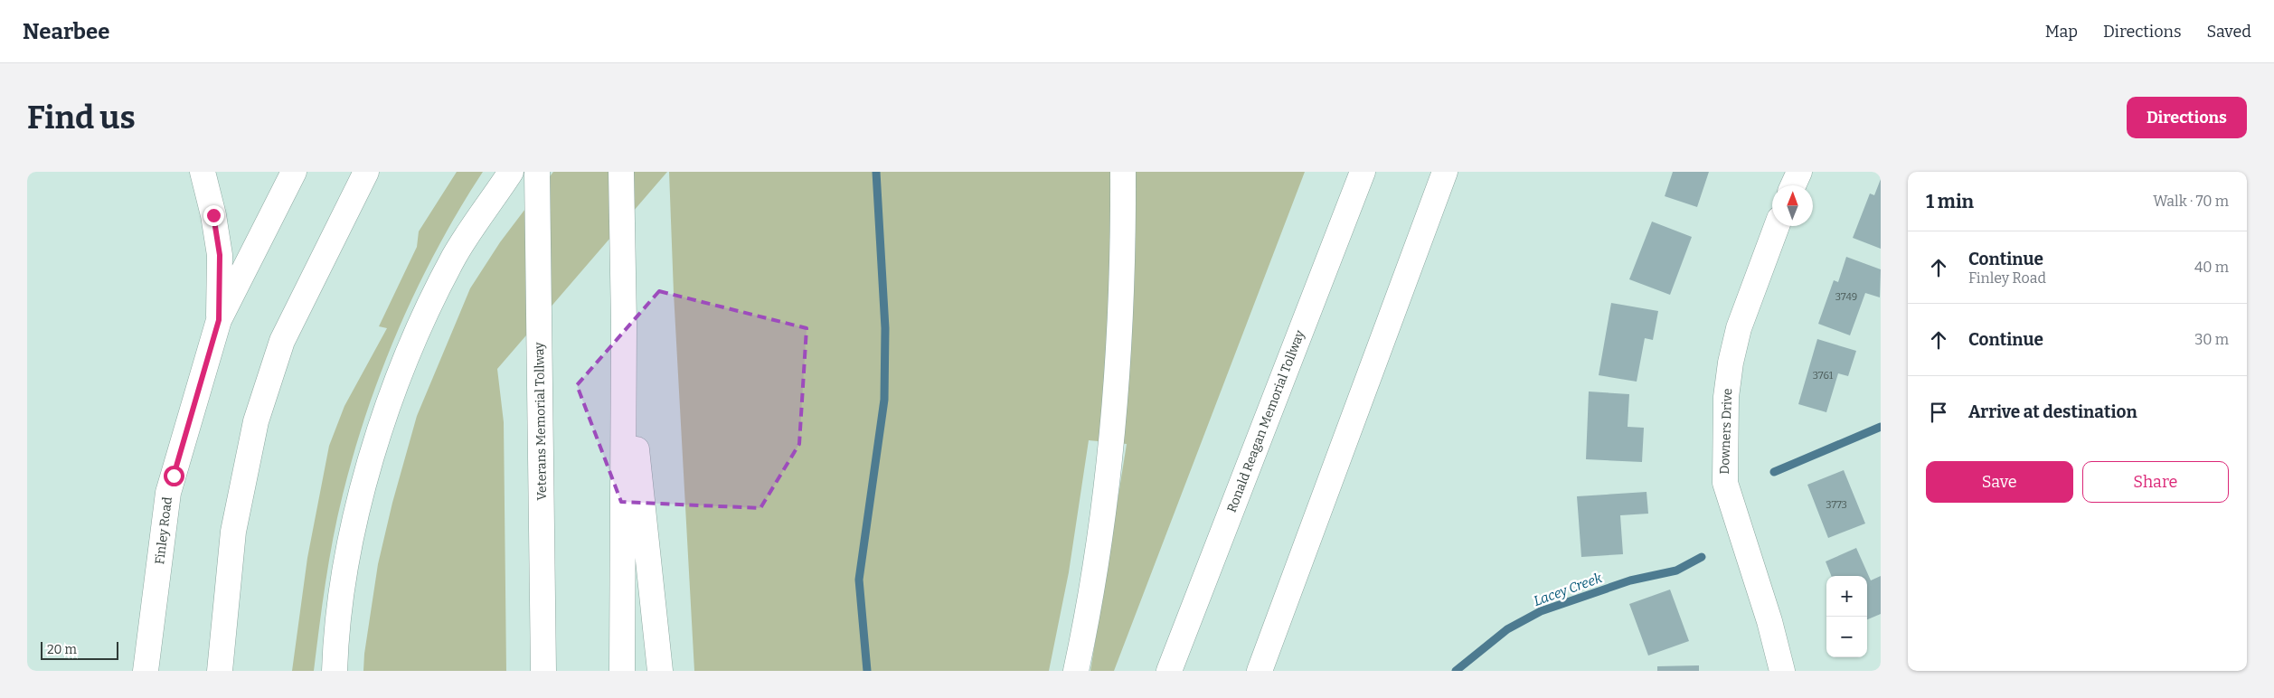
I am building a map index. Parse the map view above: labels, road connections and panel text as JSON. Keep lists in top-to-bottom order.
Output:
{
  "streets": {
    "main road": [
      "Veterans Memorial Tollway",
      "Ronald Reagan Memorial Tollway",
      "Downers Drive",
      "Finley Road"
    ]
  },
  "water": ["Lacey Creek"],
  "house_numbers": ["3749", "3761", "3773"],
  "scale_bar": "20 m",
  "north": "top",
  "page": {
    "header": "Nearbee",
    "nav": ["Map", "Directions", "Saved"],
    "buttons": [
      "Directions",
      ["Save", "Share"]
    ],
    "title": "Find us",
    "heading": ["1 min", "Walk · 70 m"],
    "list": [
      ["Continue", "Finley Road", "40 m"],
      ["Continue", "30 m"],
      "Arrive at destination"
    ],
    "map_buttons": ["+", "−"],
    "scale": "20 m"
  }
}
